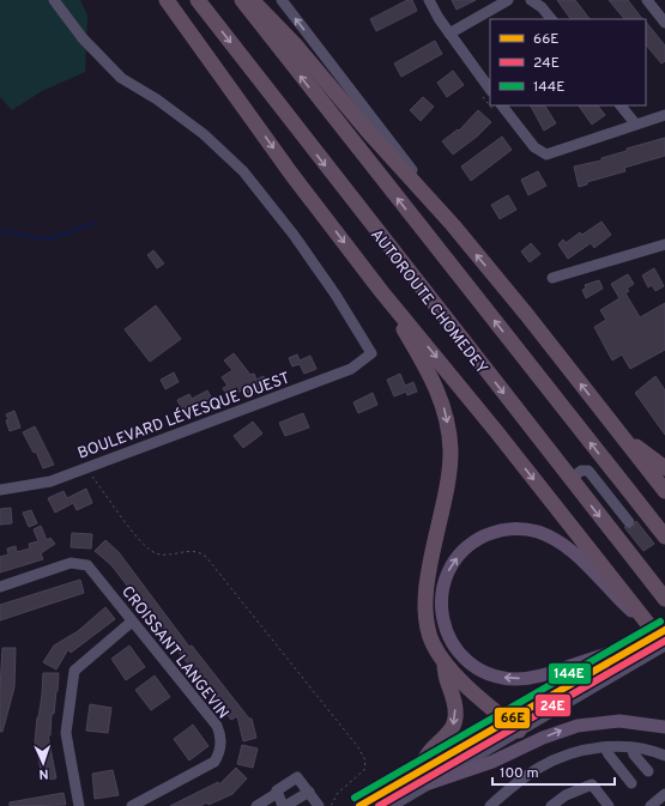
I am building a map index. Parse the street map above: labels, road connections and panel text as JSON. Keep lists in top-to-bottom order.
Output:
{
  "streets": {
    "highway": ["AUTOROUTE CHOMEDEY"],
    "street": ["BOULEVARD LÉVESQUE OUEST", "CROISSANT LANGEVIN"]
  },
  "lines": ["transit line 144E", "transit line 66E", "transit line 24E"],
  "legend": ["66E", "24E", "144E"],
  "scale_bar": "100 m",
  "north": "bottom"
}
